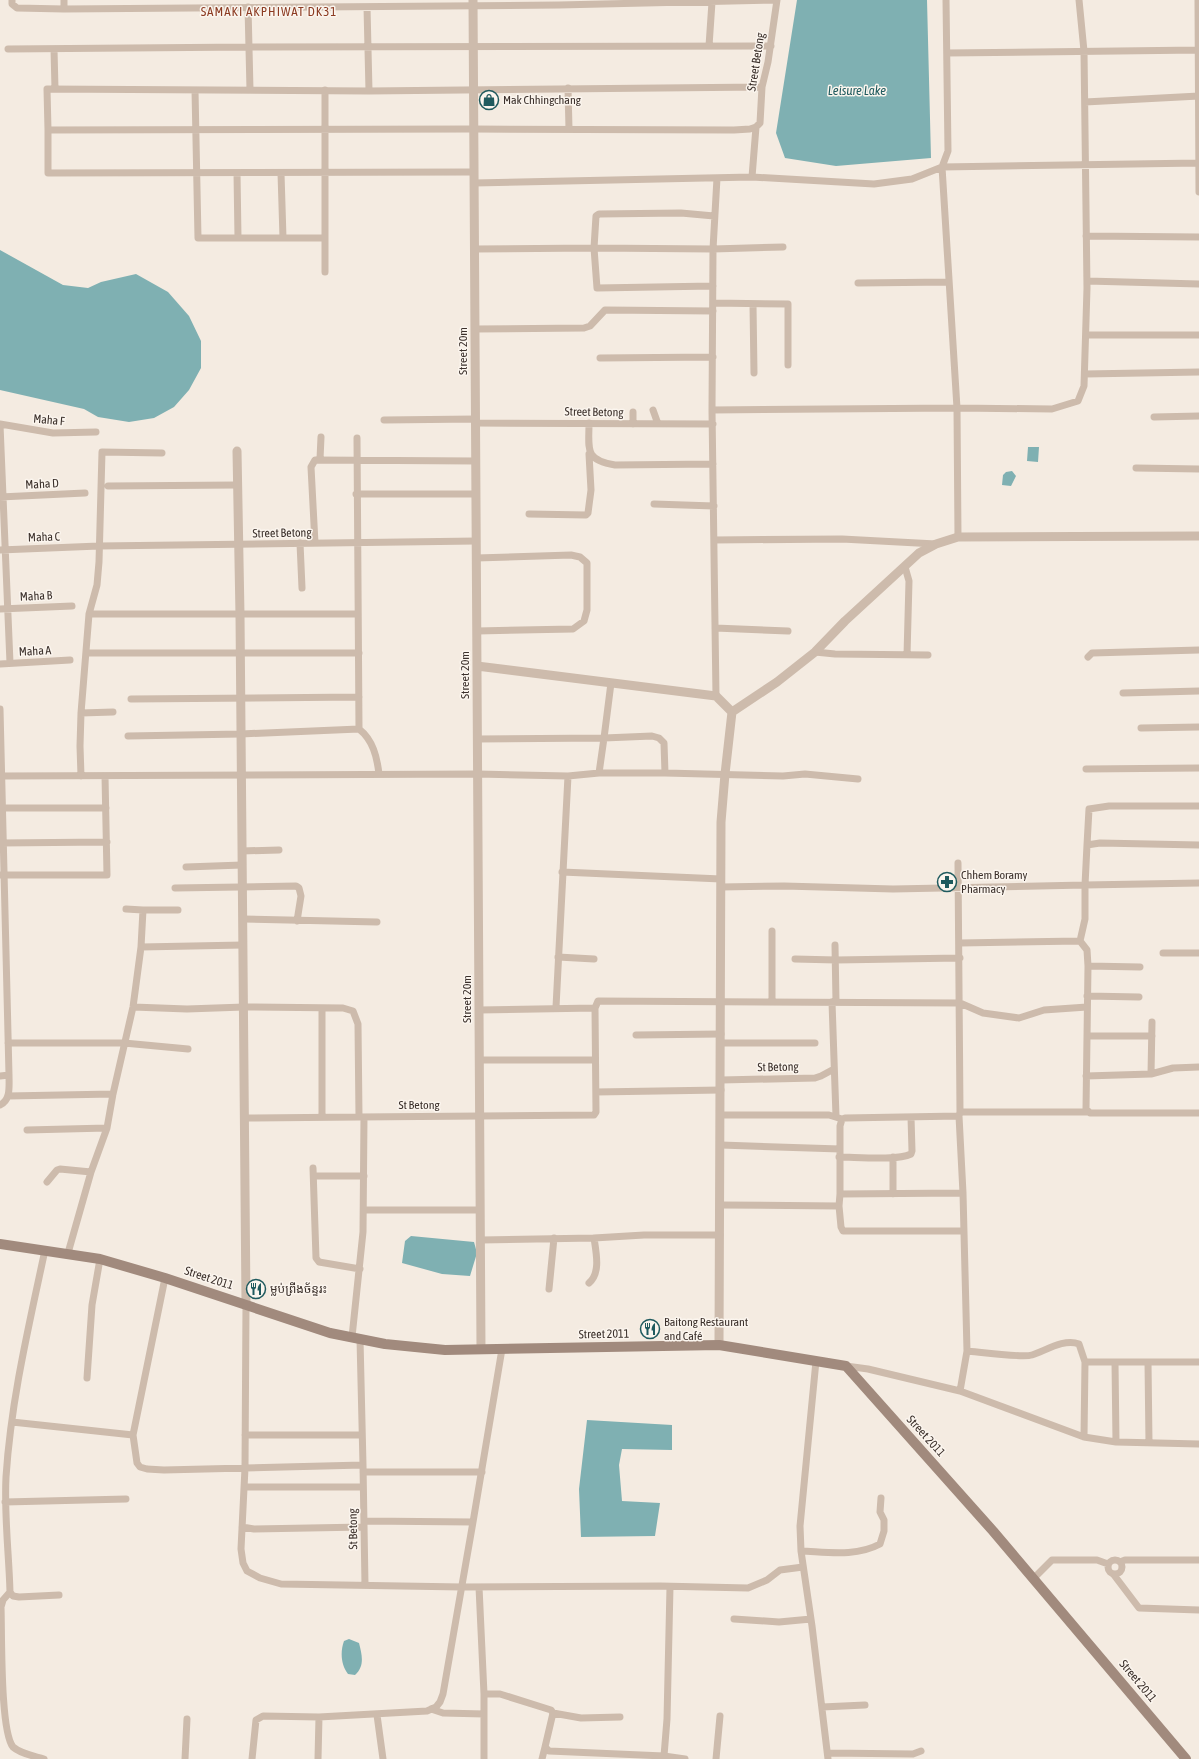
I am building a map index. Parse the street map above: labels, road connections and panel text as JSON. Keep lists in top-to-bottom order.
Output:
{
  "streets": {
    "main road": ["Street 2011"],
    "street": [
      "Street Betong",
      "Street 20m",
      "Maha F",
      "Maha D",
      "Maha C",
      "Maha B",
      "Maha A",
      "St Betong"
    ]
  },
  "crossings": [
    ["Street Betong", "Street 20m"],
    ["Street Betong", "Maha C"],
    ["Street 20m", "St Betong"],
    ["Street 20m", "Street 2011"],
    ["St Betong", "Street 2011"]
  ],
  "districts": ["SAMAKI AKPHIWAT DK31"],
  "water": ["Leisure Lake"],
  "places": {
    "shop": ["Mak Chhingchang"],
    "pharmacy": ["Chhem Boramy Pharmacy"],
    "restaurant": ["ម្លប់ព្រីងច័ន្ទរះ", "Baitong Restaurant and Café"]
  }
}
